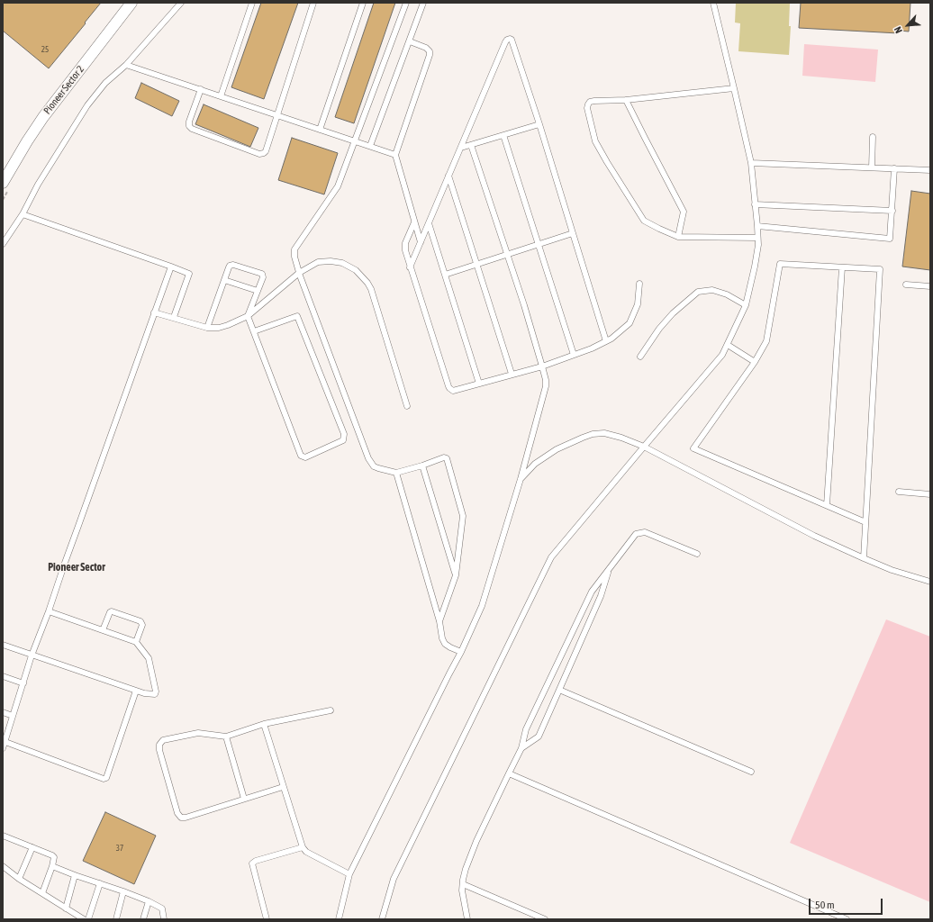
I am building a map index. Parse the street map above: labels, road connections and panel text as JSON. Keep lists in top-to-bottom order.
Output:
{
  "streets": {
    "street": ["Pioneer Sector 2"]
  },
  "districts": ["Pioneer Sector"],
  "house_numbers": ["25", "37"],
  "scale_bar": "50 m",
  "north": "bottom left"
}
